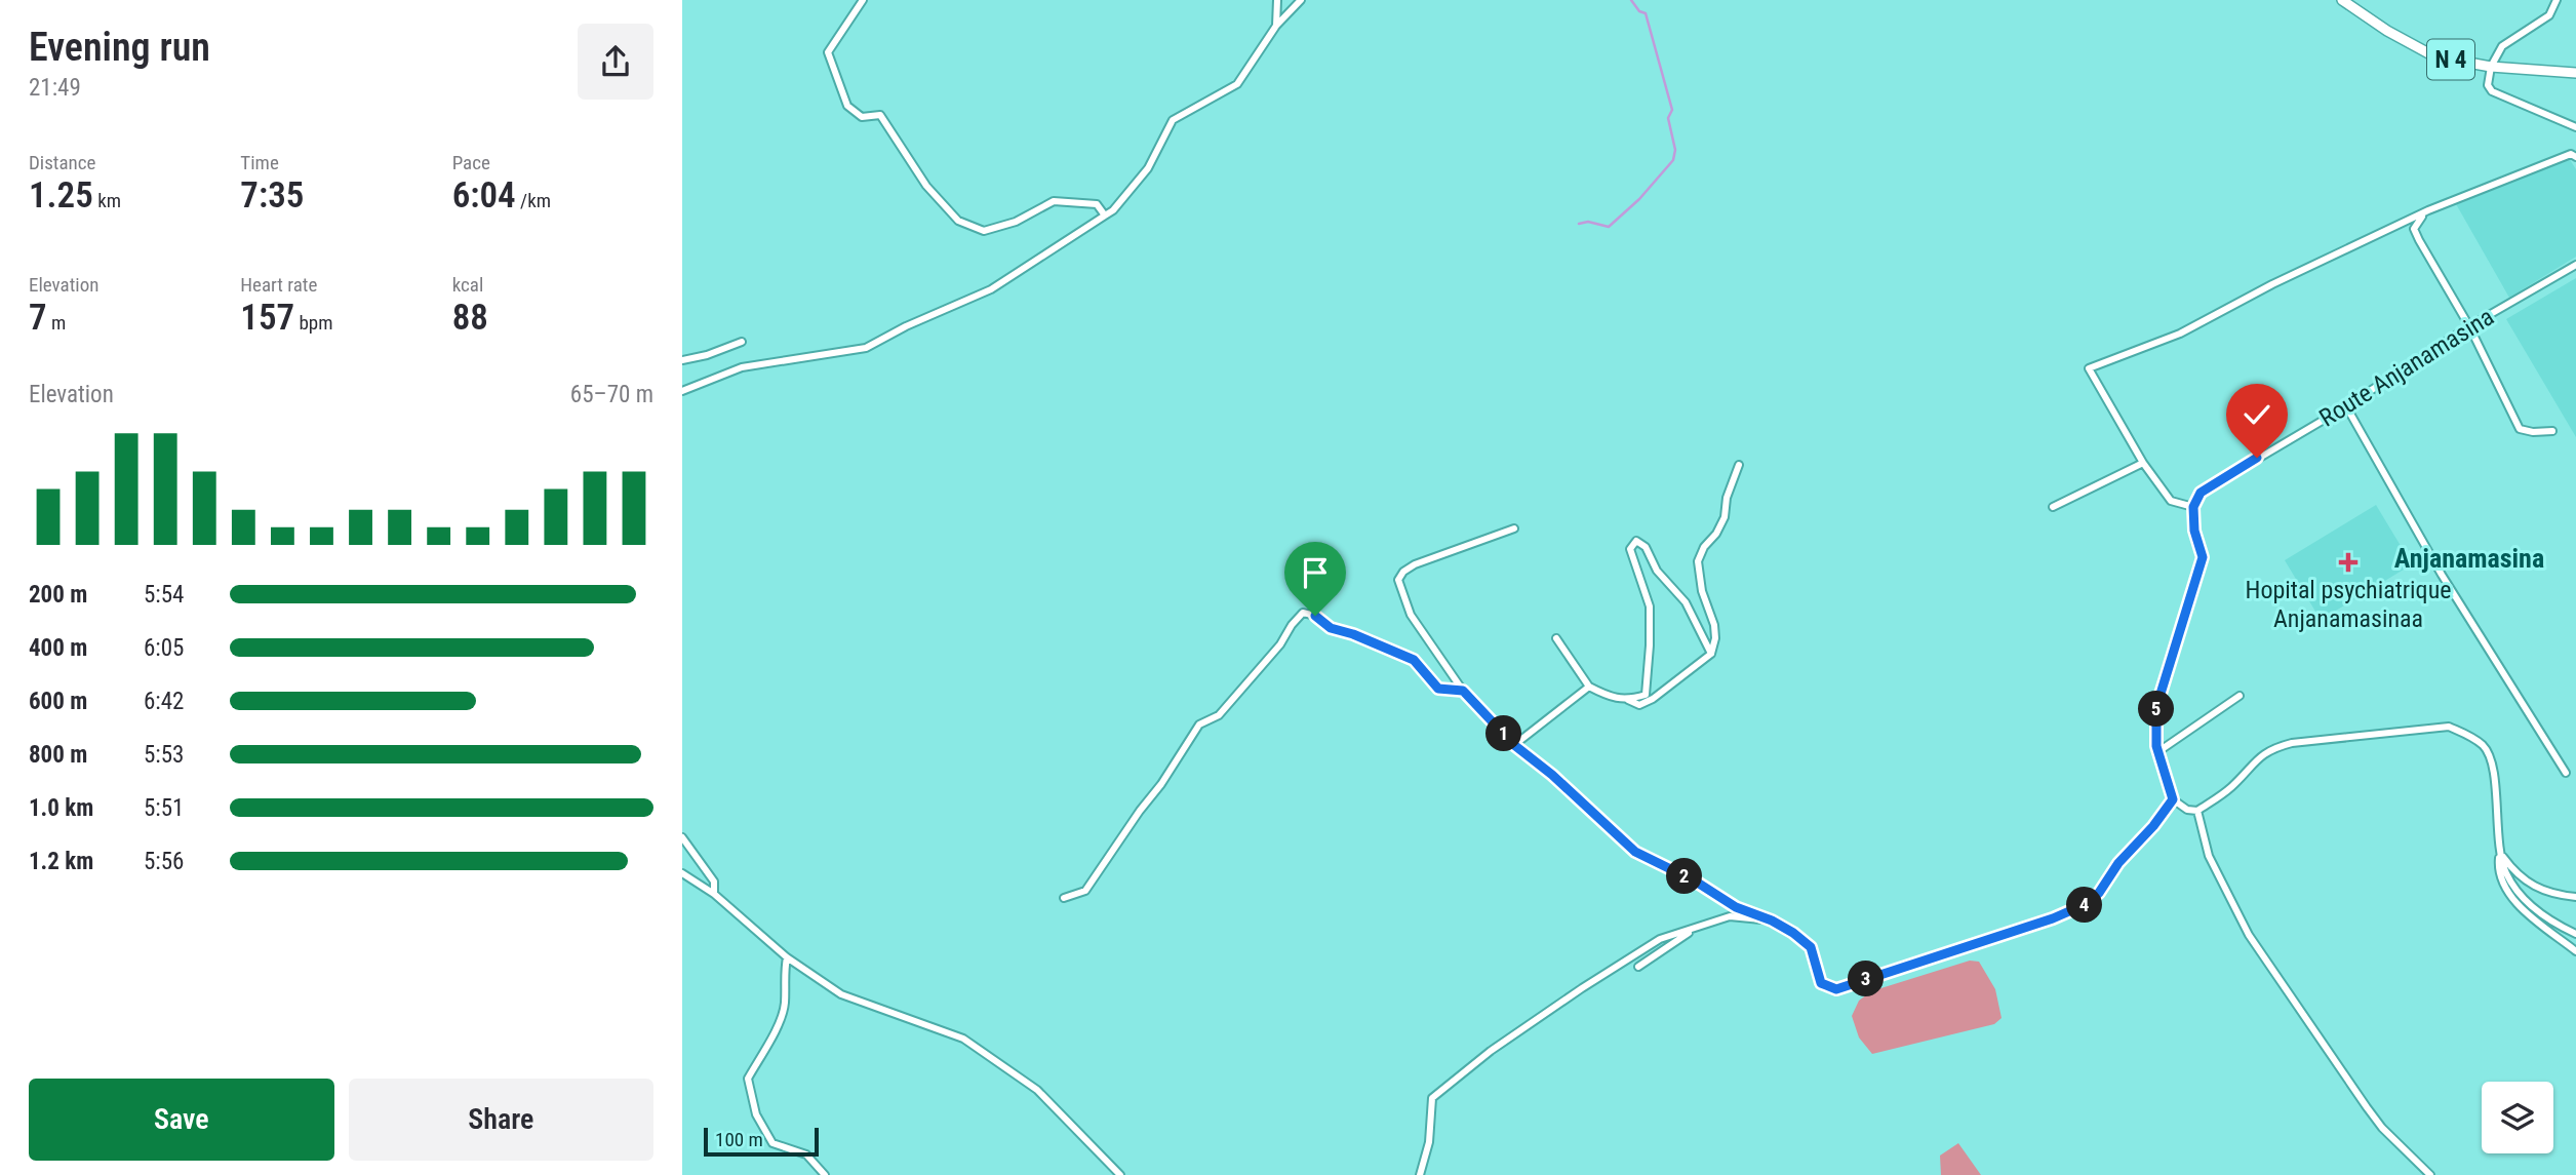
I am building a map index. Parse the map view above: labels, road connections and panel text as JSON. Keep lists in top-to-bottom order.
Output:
{
  "streets": {
    "main road": ["N 4"],
    "street": ["Route Anjanamasina"]
  },
  "districts": ["Anjanamasina"],
  "places": {
    "health": ["Hopital psychiatrique Anjanamasinaa"]
  },
  "scale_bar": "100 m",
  "page": {
    "heading": ["Evening run", "21:49"],
    "stats": [
      ["Distance", "1.25 km"],
      ["Time", "7:35"],
      ["Pace", "6:04 /km"],
      ["Elevation", "7 m"],
      ["Heart rate", "157 bpm"],
      ["kcal", "88"]
    ],
    "chart": ["Elevation", "65–70 m"],
    "list": [
      {
        "name": "200 m",
        "note": "5:54"
      },
      {
        "name": "400 m",
        "note": "6:05"
      },
      {
        "name": "600 m",
        "note": "6:42"
      },
      {
        "name": "800 m",
        "note": "5:53"
      },
      {
        "name": "1.0 km",
        "note": "5:51"
      },
      {
        "name": "1.2 km",
        "note": "5:56"
      }
    ],
    "pins": [
      "5",
      "1",
      "2",
      "4",
      "3"
    ],
    "buttons": ["Save", "Share"],
    "scale": "100 m"
  }
}
